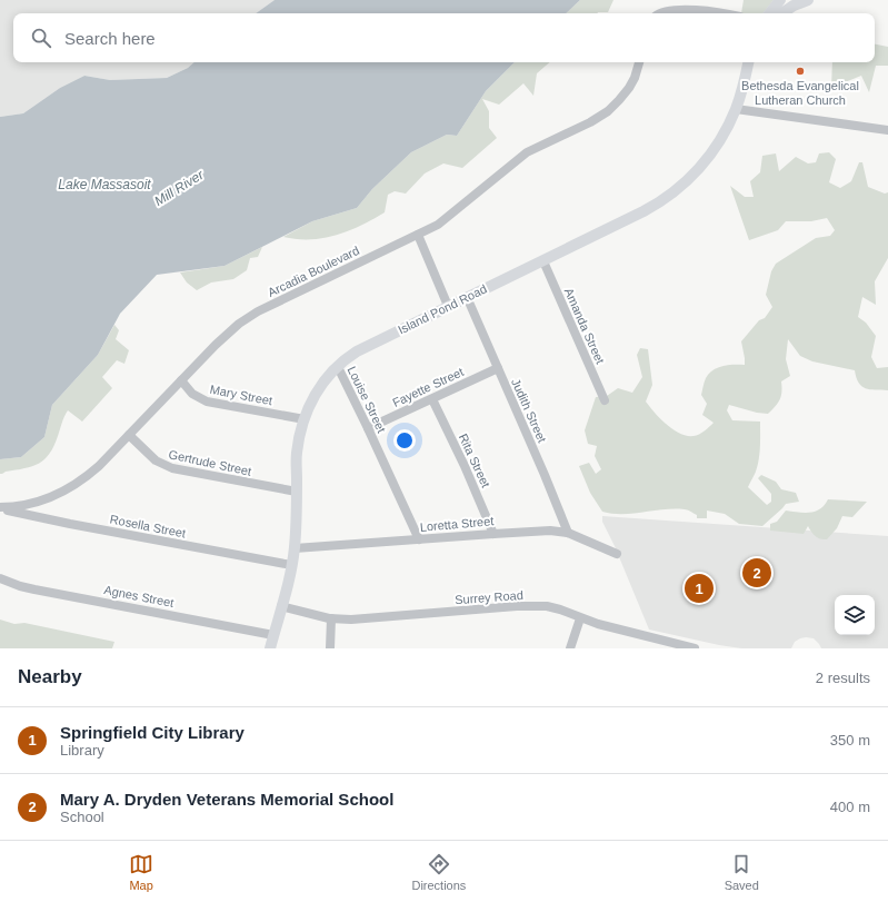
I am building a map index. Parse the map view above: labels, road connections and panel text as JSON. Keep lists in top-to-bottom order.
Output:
{
  "streets": {
    "main road": ["Island Pond Road"],
    "street": [
      "Arcadia Boulevard",
      "Amanda Street",
      "Fayette Street",
      "Mary Street",
      "Louise Street",
      "Judith Street",
      "Rita Street",
      "Gertrude Street",
      "Loretta Street",
      "Rosella Street",
      "Agnes Street",
      "Surrey Road"
    ]
  },
  "crossings": [
    ["Arcadia Boulevard", "Mary Street"],
    ["Arcadia Boulevard", "Gertrude Street"],
    ["Arcadia Boulevard", "Rosella Street"],
    ["Island Pond Road", "Amanda Street"],
    ["Island Pond Road", "Mary Street"],
    ["Island Pond Road", "Louise Street"],
    ["Island Pond Road", "Judith Street"],
    ["Island Pond Road", "Gertrude Street"],
    ["Island Pond Road", "Loretta Street"],
    ["Island Pond Road", "Rosella Street"],
    ["Island Pond Road", "Agnes Street"],
    ["Island Pond Road", "Surrey Road"],
    ["Fayette Street", "Louise Street"],
    ["Fayette Street", "Judith Street"],
    ["Fayette Street", "Rita Street"],
    ["Louise Street", "Loretta Street"],
    ["Judith Street", "Loretta Street"],
    ["Rita Street", "Loretta Street"]
  ],
  "water": ["Lake Massasoit", "Mill River"],
  "places": ["Bethesda Evangelical Lutheran Church"],
  "page": {
    "search": "Search here",
    "pins": ["2", "1"],
    "heading": ["Nearby", "2 results"],
    "list": [
      {
        "mark": "1",
        "name": "Springfield City Library",
        "note": "Library",
        "value": "350 m"
      },
      {
        "mark": "2",
        "name": "Mary A. Dryden Veterans Memorial School",
        "note": "School",
        "value": "400 m"
      }
    ],
    "nav": ["Map", "Directions", "Saved"]
  }
}
